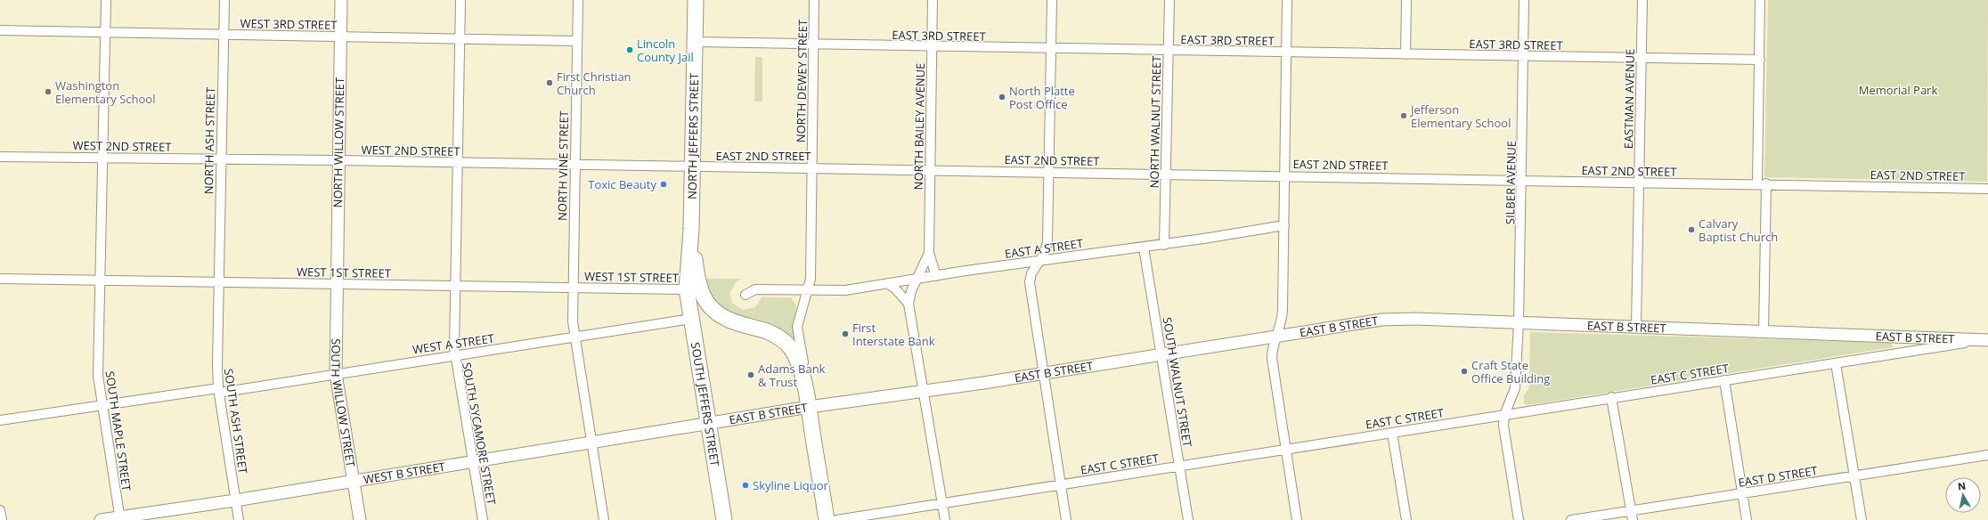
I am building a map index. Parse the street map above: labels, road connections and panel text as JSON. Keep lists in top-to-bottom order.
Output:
{
  "streets": {
    "highway": ["NORTH JEFFERS STREET", "SOUTH JEFFERS STREET"],
    "street": [
      "WEST 3RD STREET",
      "EAST 3RD STREET",
      "NORTH DEWEY STREET",
      "EASTMAN AVENUE",
      "NORTH WALNUT STREET",
      "NORTH BAILEY AVENUE",
      "NORTH ASH STREET",
      "NORTH WILLOW STREET",
      "WEST 2ND STREET",
      "EAST 2ND STREET",
      "NORTH VINE STREET",
      "SILBER AVENUE",
      "EAST A STREET",
      "WEST 1ST STREET",
      "EAST B STREET",
      "WEST A STREET",
      "EAST C STREET",
      "SOUTH WALNUT STREET",
      "SOUTH WILLOW STREET",
      "SOUTH ASH STREET",
      "SOUTH MAPLE STREET",
      "SOUTH SYCAMORE STREET",
      "WEST B STREET",
      "EAST D STREET"
    ]
  },
  "crossings": [
    ["WEST 3RD STREET", "NORTH ASH STREET"],
    ["WEST 3RD STREET", "NORTH WILLOW STREET"],
    ["WEST 3RD STREET", "NORTH VINE STREET"],
    ["WEST 3RD STREET", "SOUTH MAPLE STREET"],
    ["WEST 3RD STREET", "SOUTH SYCAMORE STREET"],
    ["EAST 3RD STREET", "NORTH DEWEY STREET"],
    ["EAST 3RD STREET", "EASTMAN AVENUE"],
    ["EAST 3RD STREET", "NORTH WALNUT STREET"],
    ["EAST 3RD STREET", "NORTH BAILEY AVENUE"],
    ["EAST 3RD STREET", "NORTH JEFFERS STREET"],
    ["EAST 3RD STREET", "SILBER AVENUE"],
    ["NORTH DEWEY STREET", "NORTH JEFFERS STREET"],
    ["NORTH DEWEY STREET", "EAST 2ND STREET"],
    ["NORTH DEWEY STREET", "EAST A STREET"],
    ["EASTMAN AVENUE", "EAST 2ND STREET"],
    ["EASTMAN AVENUE", "EAST B STREET"],
    ["NORTH WALNUT STREET", "EAST 2ND STREET"],
    ["NORTH WALNUT STREET", "EAST A STREET"],
    ["NORTH BAILEY AVENUE", "EAST 2ND STREET"],
    ["NORTH BAILEY AVENUE", "EAST A STREET"],
    ["NORTH JEFFERS STREET", "WEST 2ND STREET"],
    ["NORTH JEFFERS STREET", "EAST 2ND STREET"],
    ["NORTH JEFFERS STREET", "WEST 1ST STREET"],
    ["NORTH JEFFERS STREET", "EAST B STREET"],
    ["NORTH JEFFERS STREET", "SOUTH JEFFERS STREET"],
    ["NORTH ASH STREET", "WEST 2ND STREET"],
    ["NORTH ASH STREET", "WEST 1ST STREET"],
    ["NORTH ASH STREET", "SOUTH ASH STREET"],
    ["NORTH WILLOW STREET", "WEST 2ND STREET"],
    ["NORTH WILLOW STREET", "WEST 1ST STREET"],
    ["NORTH WILLOW STREET", "SOUTH WILLOW STREET"],
    ["WEST 2ND STREET", "EAST 2ND STREET"],
    ["WEST 2ND STREET", "NORTH VINE STREET"],
    ["WEST 2ND STREET", "SOUTH MAPLE STREET"],
    ["WEST 2ND STREET", "SOUTH SYCAMORE STREET"],
    ["EAST 2ND STREET", "SILBER AVENUE"],
    ["NORTH VINE STREET", "WEST 1ST STREET"],
    ["NORTH VINE STREET", "WEST A STREET"],
    ["NORTH VINE STREET", "WEST B STREET"],
    ["SILBER AVENUE", "EAST B STREET"],
    ["SILBER AVENUE", "EAST C STREET"],
    ["EAST A STREET", "SOUTH WALNUT STREET"],
    ["WEST 1ST STREET", "SOUTH WILLOW STREET"],
    ["WEST 1ST STREET", "SOUTH JEFFERS STREET"],
    ["WEST 1ST STREET", "SOUTH ASH STREET"],
    ["WEST 1ST STREET", "SOUTH MAPLE STREET"],
    ["WEST 1ST STREET", "SOUTH SYCAMORE STREET"],
    ["EAST B STREET", "EAST C STREET"],
    ["EAST B STREET", "SOUTH WALNUT STREET"],
    ["EAST B STREET", "SOUTH JEFFERS STREET"],
    ["EAST B STREET", "WEST B STREET"],
    ["WEST A STREET", "SOUTH WILLOW STREET"],
    ["WEST A STREET", "SOUTH JEFFERS STREET"],
    ["WEST A STREET", "SOUTH ASH STREET"],
    ["WEST A STREET", "SOUTH MAPLE STREET"],
    ["WEST A STREET", "SOUTH SYCAMORE STREET"],
    ["EAST C STREET", "SOUTH WALNUT STREET"],
    ["SOUTH WILLOW STREET", "WEST B STREET"],
    ["SOUTH JEFFERS STREET", "WEST B STREET"],
    ["SOUTH ASH STREET", "WEST B STREET"],
    ["SOUTH MAPLE STREET", "WEST B STREET"],
    ["SOUTH SYCAMORE STREET", "WEST B STREET"]
  ],
  "parks": ["Memorial Park"],
  "places": [
    "Lincoln County Jail",
    "First Christian Church",
    "Washington Elementary School",
    "North Platte Post Office",
    "Jefferson Elementary School",
    "Toxic Beauty",
    "Calvary Baptist Church",
    "First Interstate Bank",
    "Craft State Office Building",
    "Adams Bank & Trust",
    "Skyline Liquor"
  ],
  "north": "top"
}
